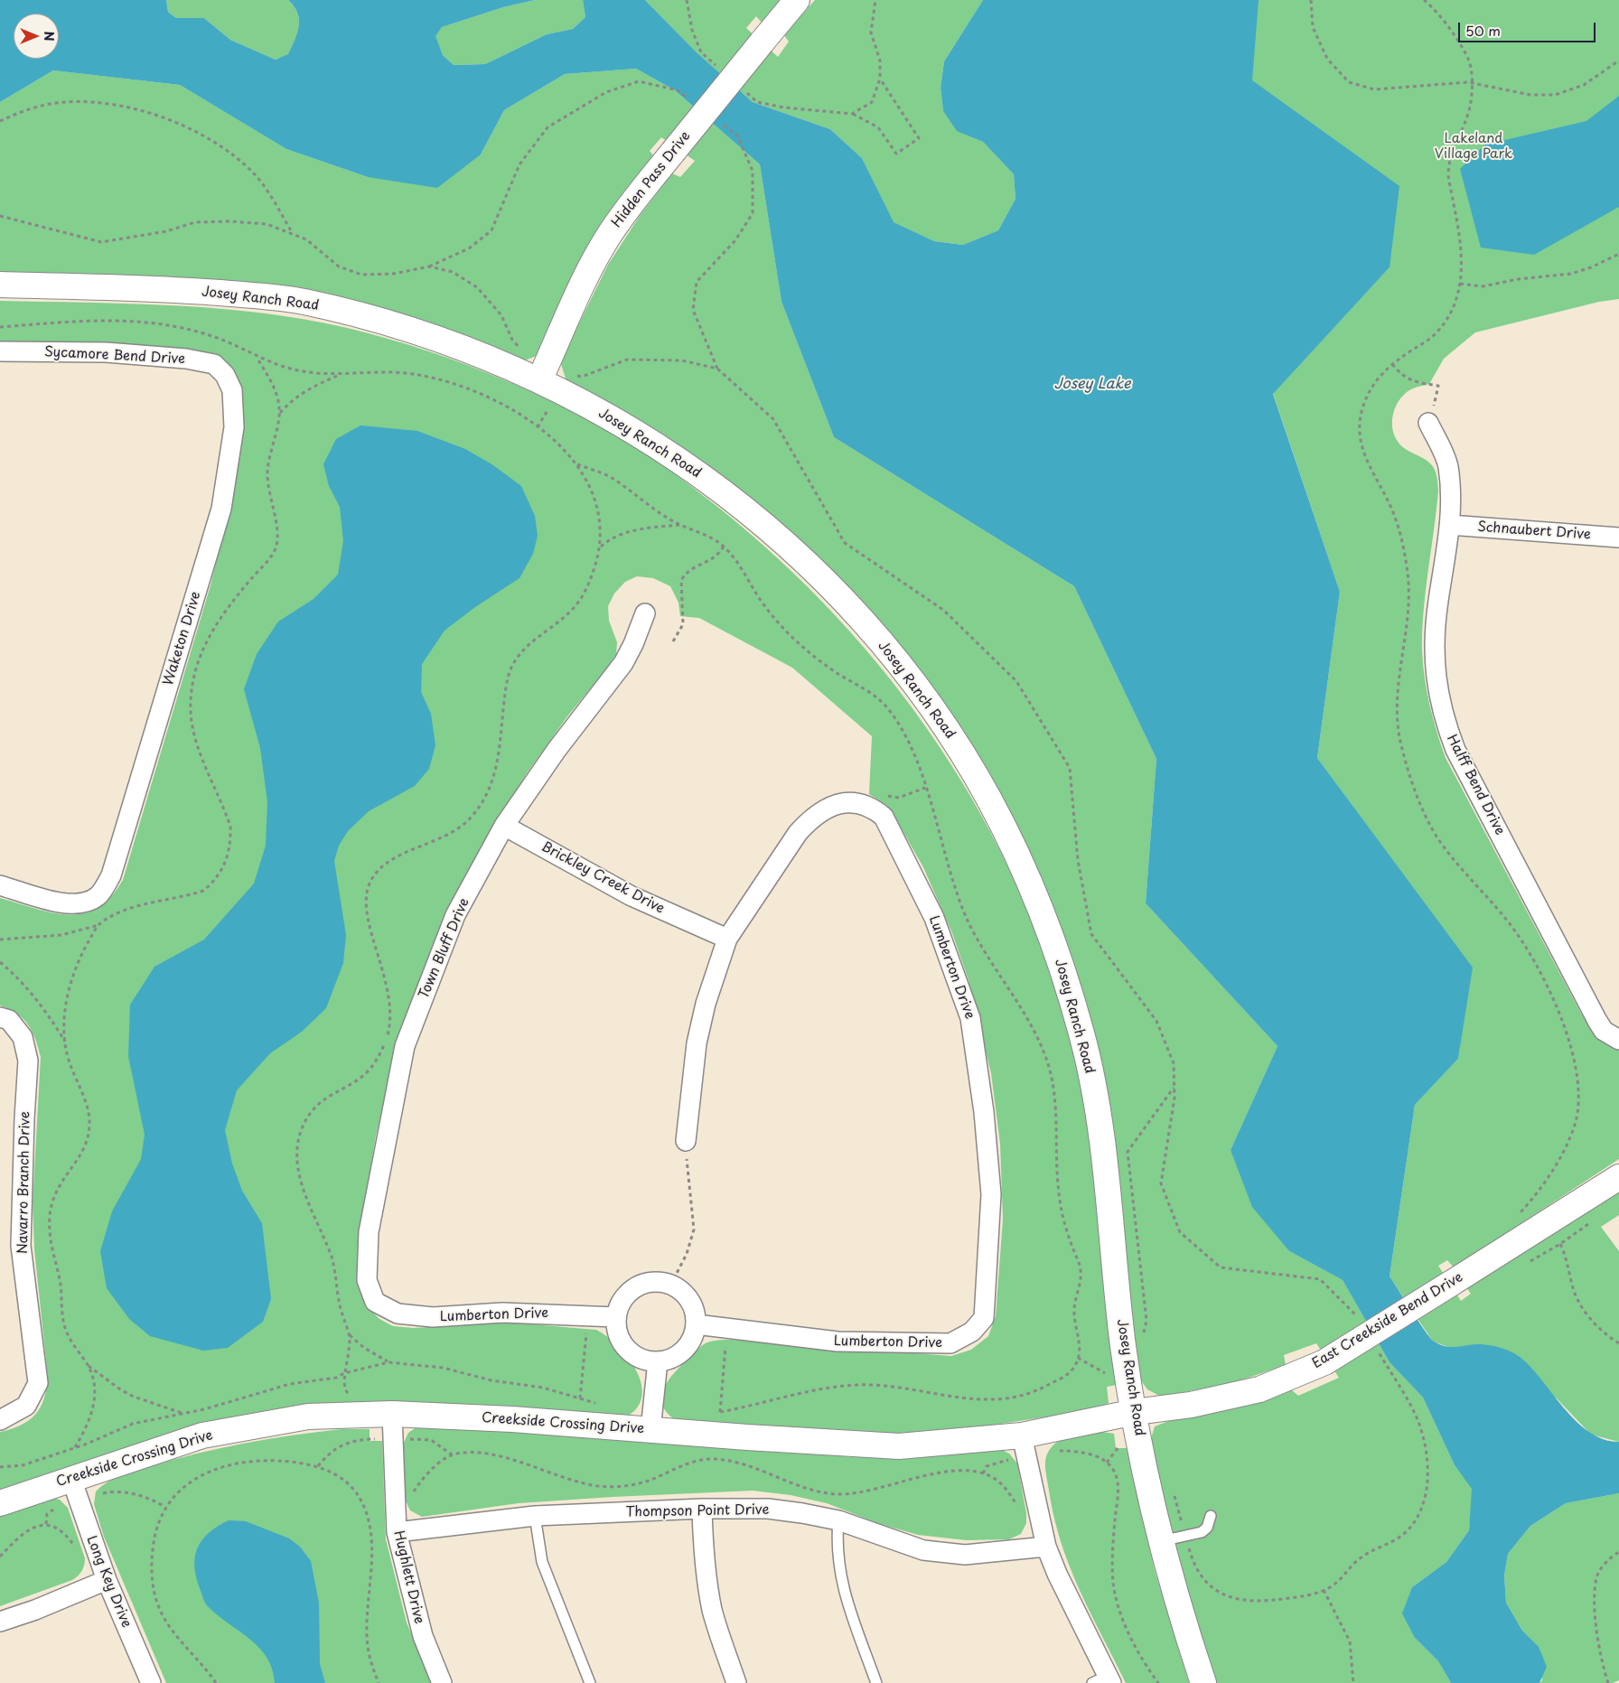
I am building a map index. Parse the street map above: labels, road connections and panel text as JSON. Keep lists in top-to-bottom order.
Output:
{
  "streets": {
    "street": [
      "Hidden Pass Drive",
      "Josey Ranch Road",
      "Sycamore Bend Drive",
      "Schnaubert Drive",
      "Waketon Drive",
      "Halff Bend Drive",
      "Brickley Creek Drive",
      "Town Bluff Drive",
      "Lumberton Drive",
      "Navarro Branch Drive",
      "East Creekside Bend Drive",
      "Creekside Crossing Drive",
      "Thompson Point Drive",
      "Hughlett Drive",
      "Long Key Drive"
    ]
  },
  "crossings": [
    ["Hidden Pass Drive", "Josey Ranch Road"],
    ["Josey Ranch Road", "East Creekside Bend Drive"],
    ["Josey Ranch Road", "Creekside Crossing Drive"],
    ["Sycamore Bend Drive", "Waketon Drive"],
    ["Schnaubert Drive", "Halff Bend Drive"],
    ["Brickley Creek Drive", "Town Bluff Drive"],
    ["Brickley Creek Drive", "Lumberton Drive"],
    ["Town Bluff Drive", "Lumberton Drive"],
    ["East Creekside Bend Drive", "Creekside Crossing Drive"],
    ["Creekside Crossing Drive", "Hughlett Drive"],
    ["Creekside Crossing Drive", "Long Key Drive"],
    ["Thompson Point Drive", "Hughlett Drive"]
  ],
  "water": ["Josey Lake"],
  "parks": ["Lakeland Village Park"],
  "scale_bar": "50 m",
  "north": "right"
}
